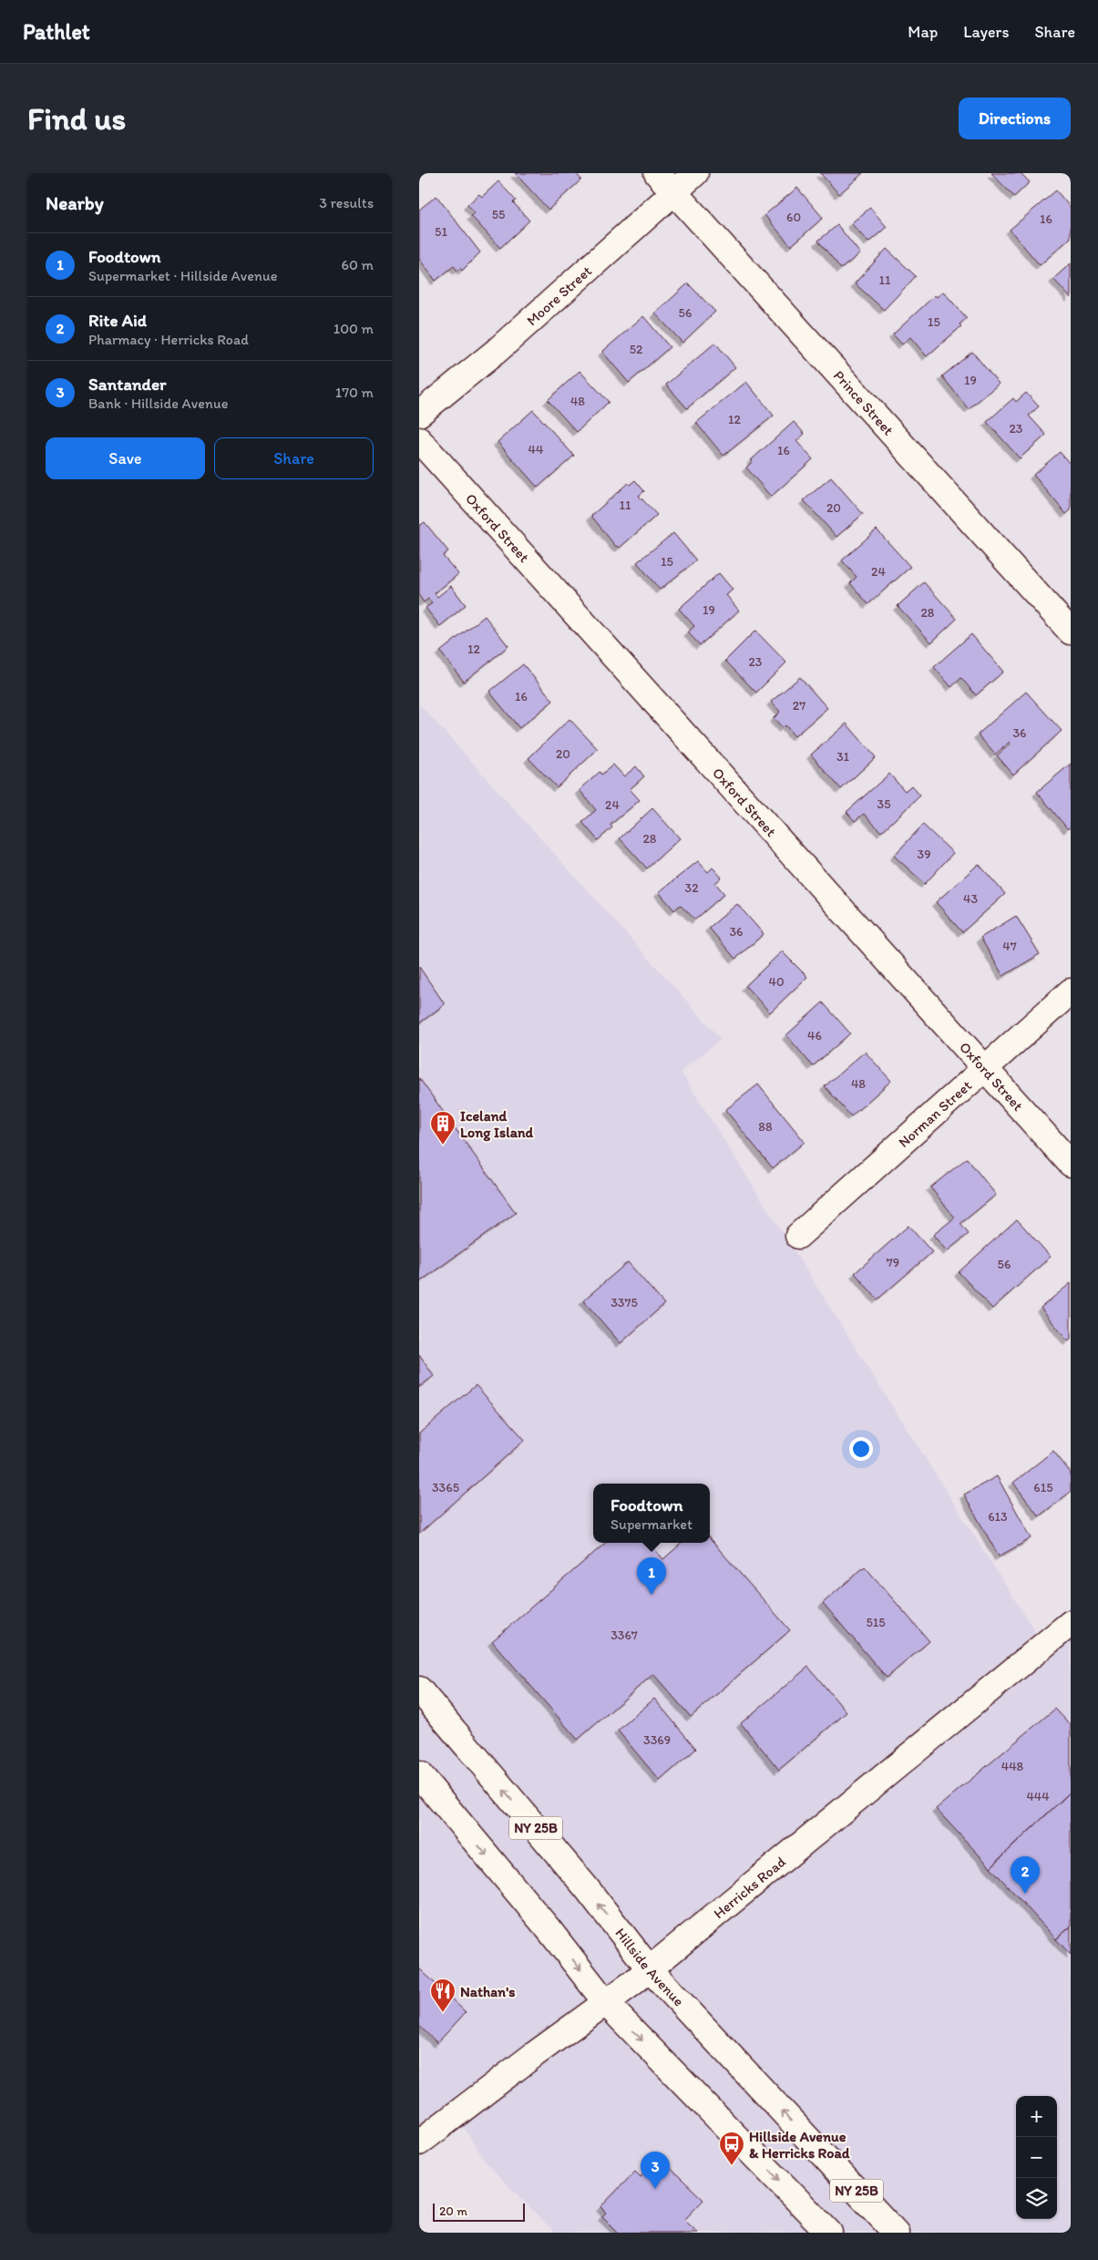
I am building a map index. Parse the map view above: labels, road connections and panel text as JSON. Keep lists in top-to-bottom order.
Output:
{
  "streets": {
    "street": [
      "Moore Street",
      "Prince Street",
      "Oxford Street",
      "Norman Street",
      "NY 25B",
      "Herricks Road",
      "Hillside Avenue"
    ]
  },
  "crossings": [
    ["Moore Street", "Prince Street"],
    ["Oxford Street", "Norman Street"],
    ["NY 25B", "Herricks Road"],
    ["Herricks Road", "Hillside Avenue"]
  ],
  "places": {
    "building": ["Iceland Long Island"],
    "restaurant": ["Nathan's"],
    "bus stop": ["Hillside Avenue & Herricks Road"]
  },
  "house_numbers": [
    "55",
    "60",
    "16",
    "51",
    "11",
    "56",
    "15",
    "52",
    "19",
    "48",
    "12",
    "23",
    "44",
    "16",
    "11",
    "20",
    "15",
    "24",
    "19",
    "28",
    "12",
    "23",
    "16",
    "27",
    "36",
    "20",
    "31",
    "35",
    "24",
    "28",
    "39",
    "32",
    "43",
    "36",
    "47",
    "40",
    "46",
    "48",
    "88",
    "79",
    "56",
    "3375",
    "3365",
    "615",
    "613",
    "515",
    "3367",
    "3369",
    "448",
    "444"
  ],
  "scale_bar": "20 m",
  "page": {
    "header": "Pathlet",
    "nav": ["Map", "Layers", "Share"],
    "buttons": [
      "Directions",
      ["Save", "Share"]
    ],
    "title": "Find us",
    "heading": ["Nearby", "3 results"],
    "list": [
      {
        "mark": "1",
        "name": "Foodtown",
        "note": "Supermarket · Hillside Avenue",
        "value": "60 m"
      },
      {
        "mark": "2",
        "name": "Rite Aid",
        "note": "Pharmacy · Herricks Road",
        "value": "100 m"
      },
      {
        "mark": "3",
        "name": "Santander",
        "note": "Bank · Hillside Avenue",
        "value": "170 m"
      }
    ],
    "popup": ["Foodtown", "Supermarket"],
    "pins": ["1", "2", "3"],
    "map_buttons": ["+", "−"],
    "scale": "20 m"
  }
}
